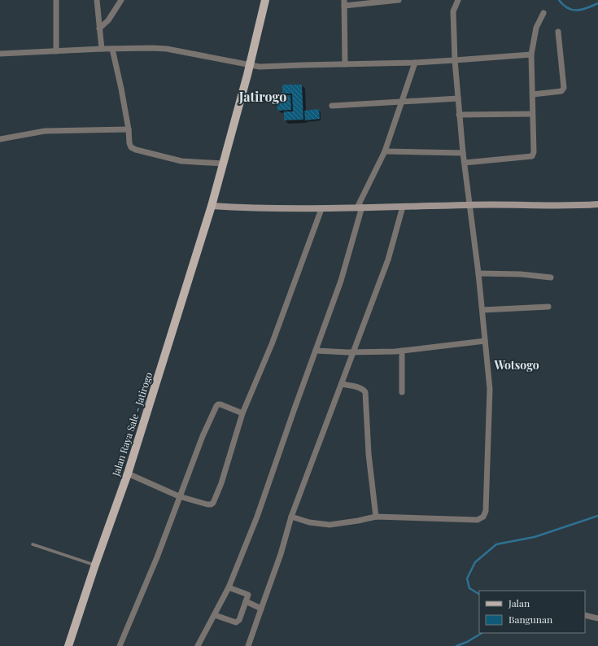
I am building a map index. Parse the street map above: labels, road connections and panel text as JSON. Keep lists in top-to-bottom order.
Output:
{
  "streets": {
    "main road": ["Jalan Raya Sale - Jatirogo"]
  },
  "districts": ["Jatirogo", "Wotsogo"],
  "legend": ["Jalan", "Bangunan"]
}
